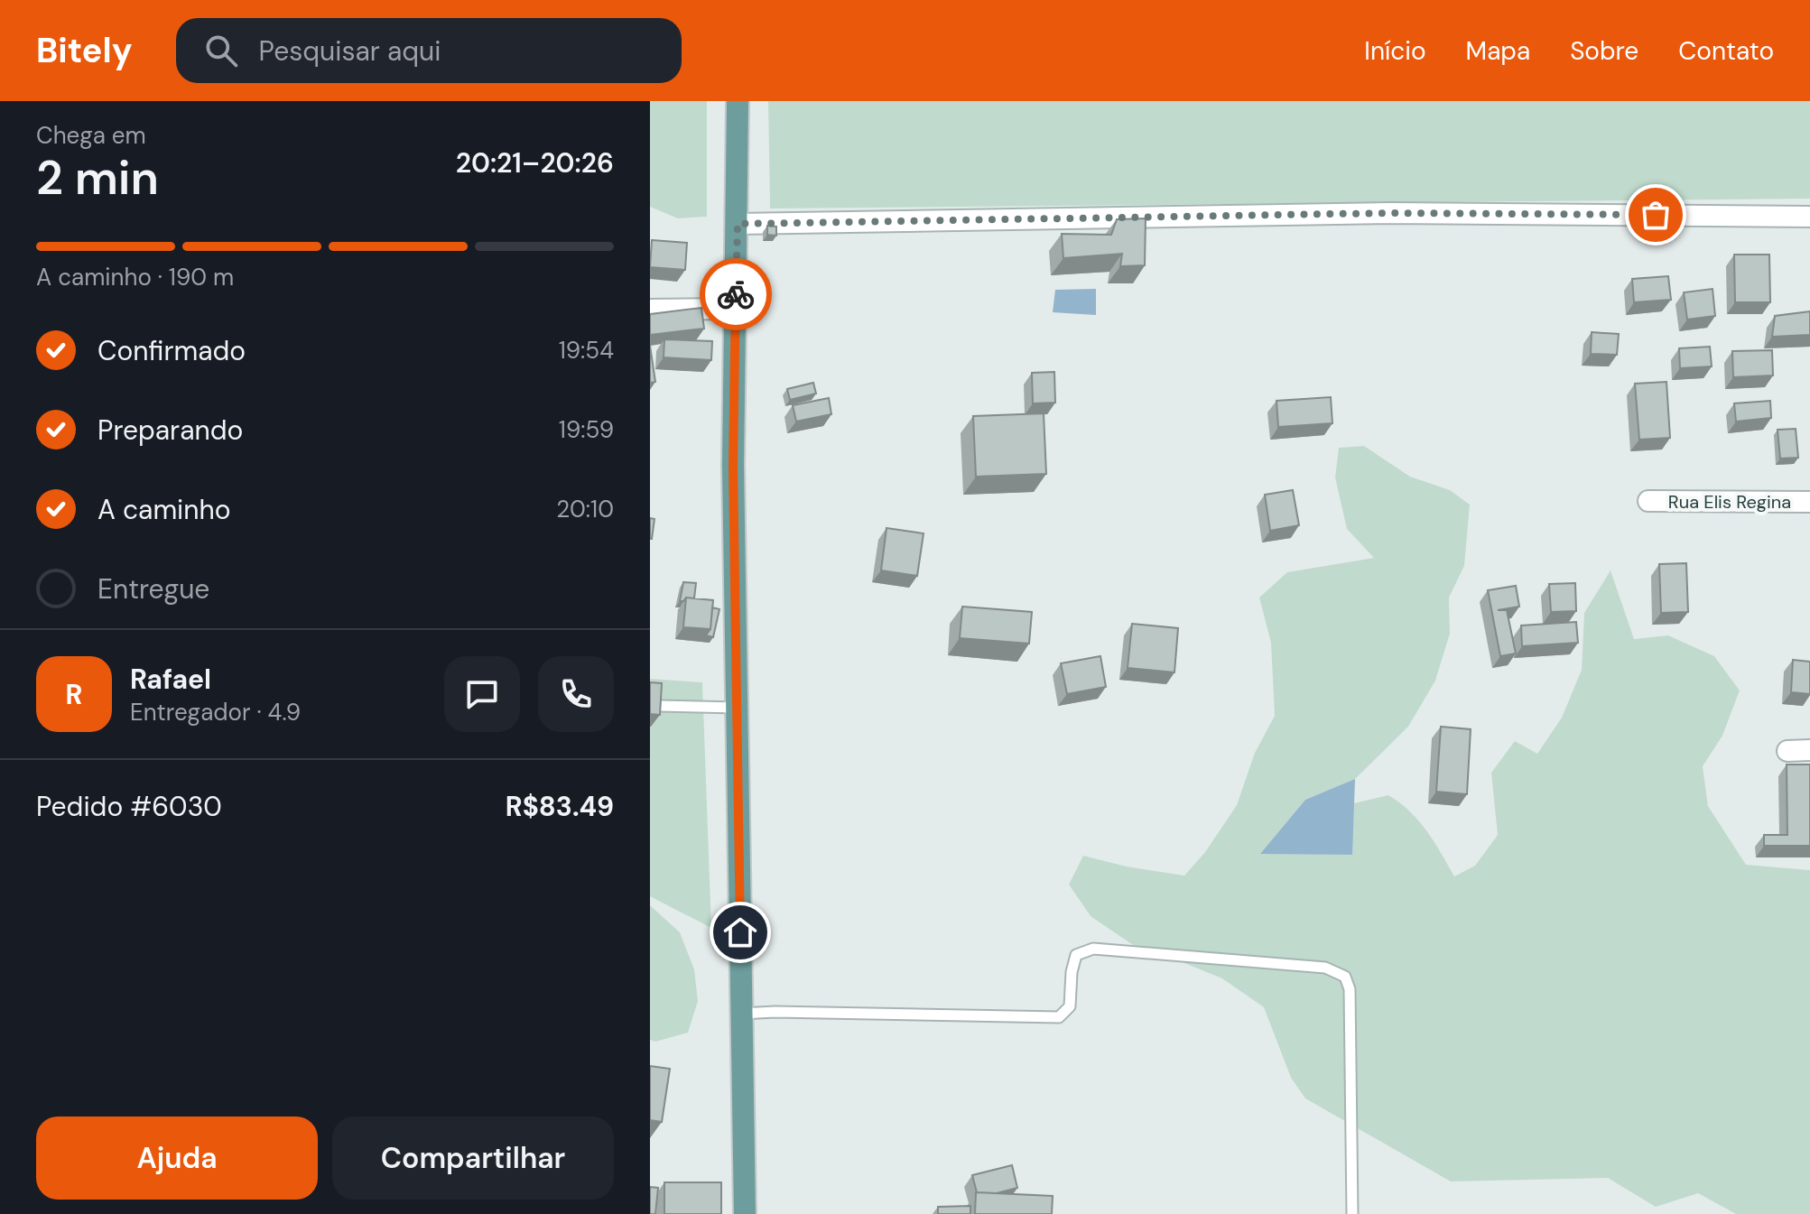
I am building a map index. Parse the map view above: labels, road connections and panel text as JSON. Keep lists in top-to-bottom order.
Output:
{
  "streets": {
    "street": ["Rua Elis Regina"]
  },
  "page": {
    "header": "Bitely",
    "search": "Pesquisar aqui",
    "nav": [
      "Início",
      "Mapa",
      "Sobre",
      "Contato"
    ],
    "heading": ["2 min", "Chega em", "20:21–20:26"],
    "panel": [
      "Rafael",
      "Entregador · 4.9",
      "Pedido #6030",
      "R$83.49"
    ],
    "bar": "A caminho · 190 m",
    "list": [
      ["Confirmado", "19:54"],
      ["Preparando", "19:59"],
      ["A caminho", "20:10"],
      "Entregue"
    ],
    "round": "R",
    "buttons": ["Ajuda", "Compartilhar"]
  }
}
